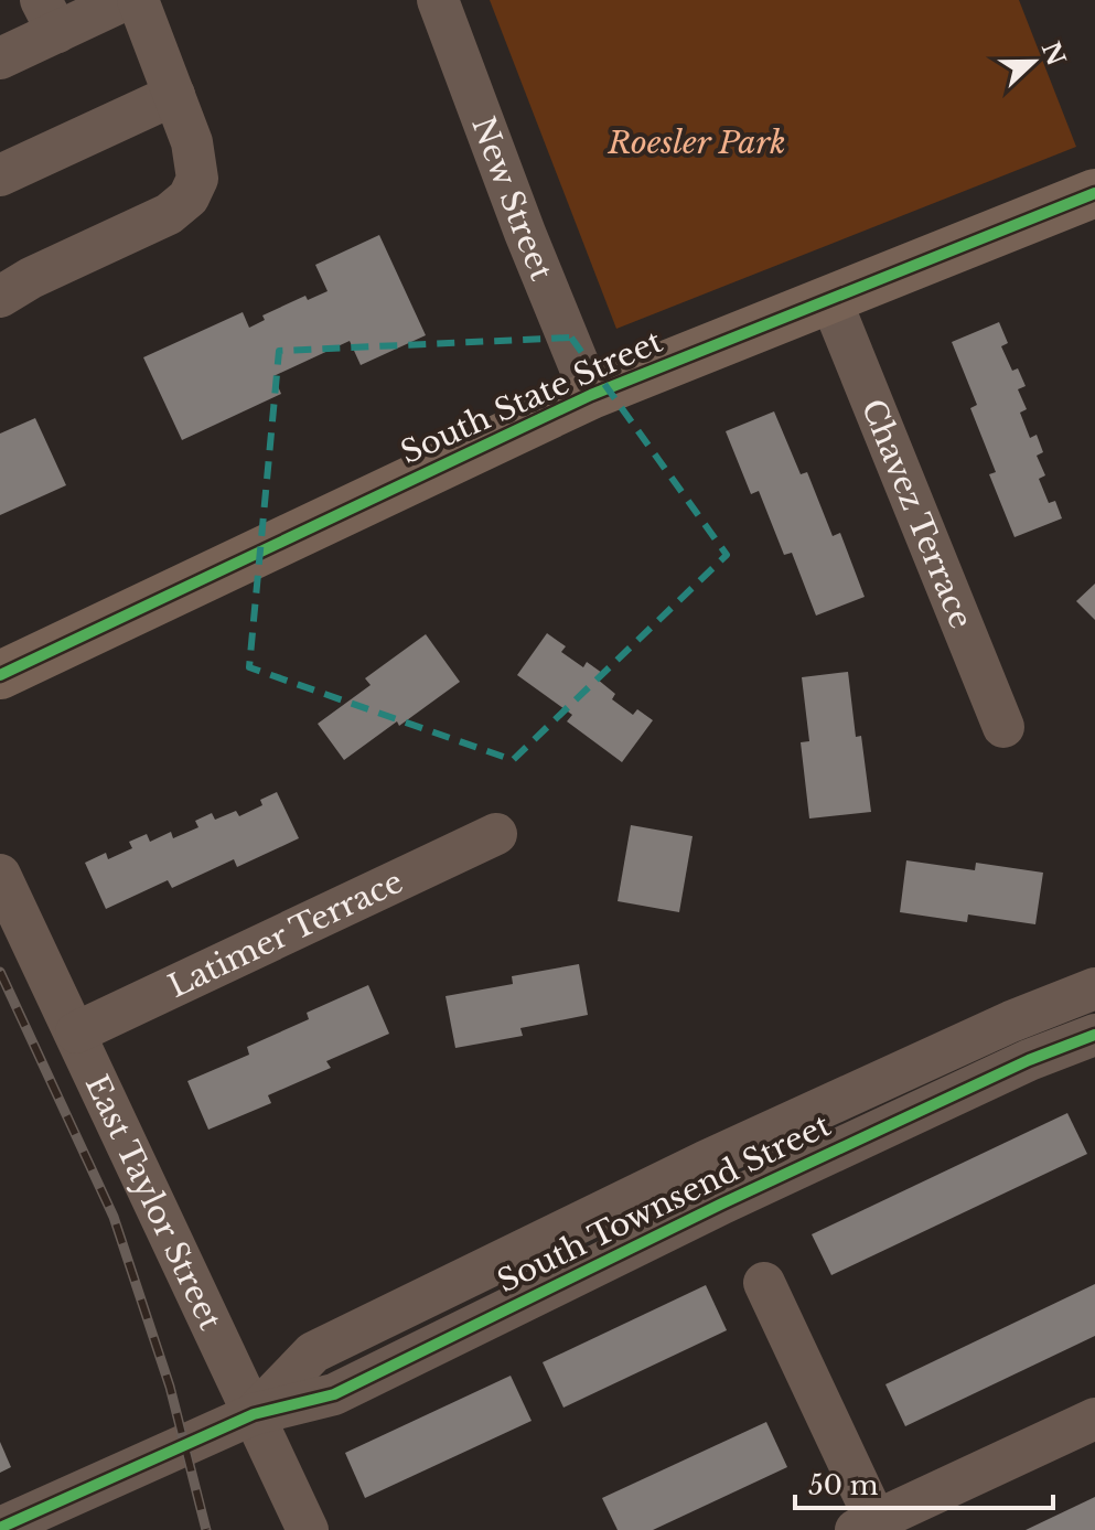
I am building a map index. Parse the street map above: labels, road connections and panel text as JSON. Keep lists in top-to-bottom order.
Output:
{
  "streets": {
    "main road": ["South State Street"],
    "street": [
      "New Street",
      "Chavez Terrace",
      "Latimer Terrace",
      "East Taylor Street",
      "South Townsend Street"
    ]
  },
  "crossings": [
    ["New Street", "South State Street"],
    ["South State Street", "Chavez Terrace"],
    ["Latimer Terrace", "East Taylor Street"],
    ["East Taylor Street", "South Townsend Street"]
  ],
  "parks": ["Roesler Park"],
  "scale_bar": "50 m",
  "north": "right"
}
